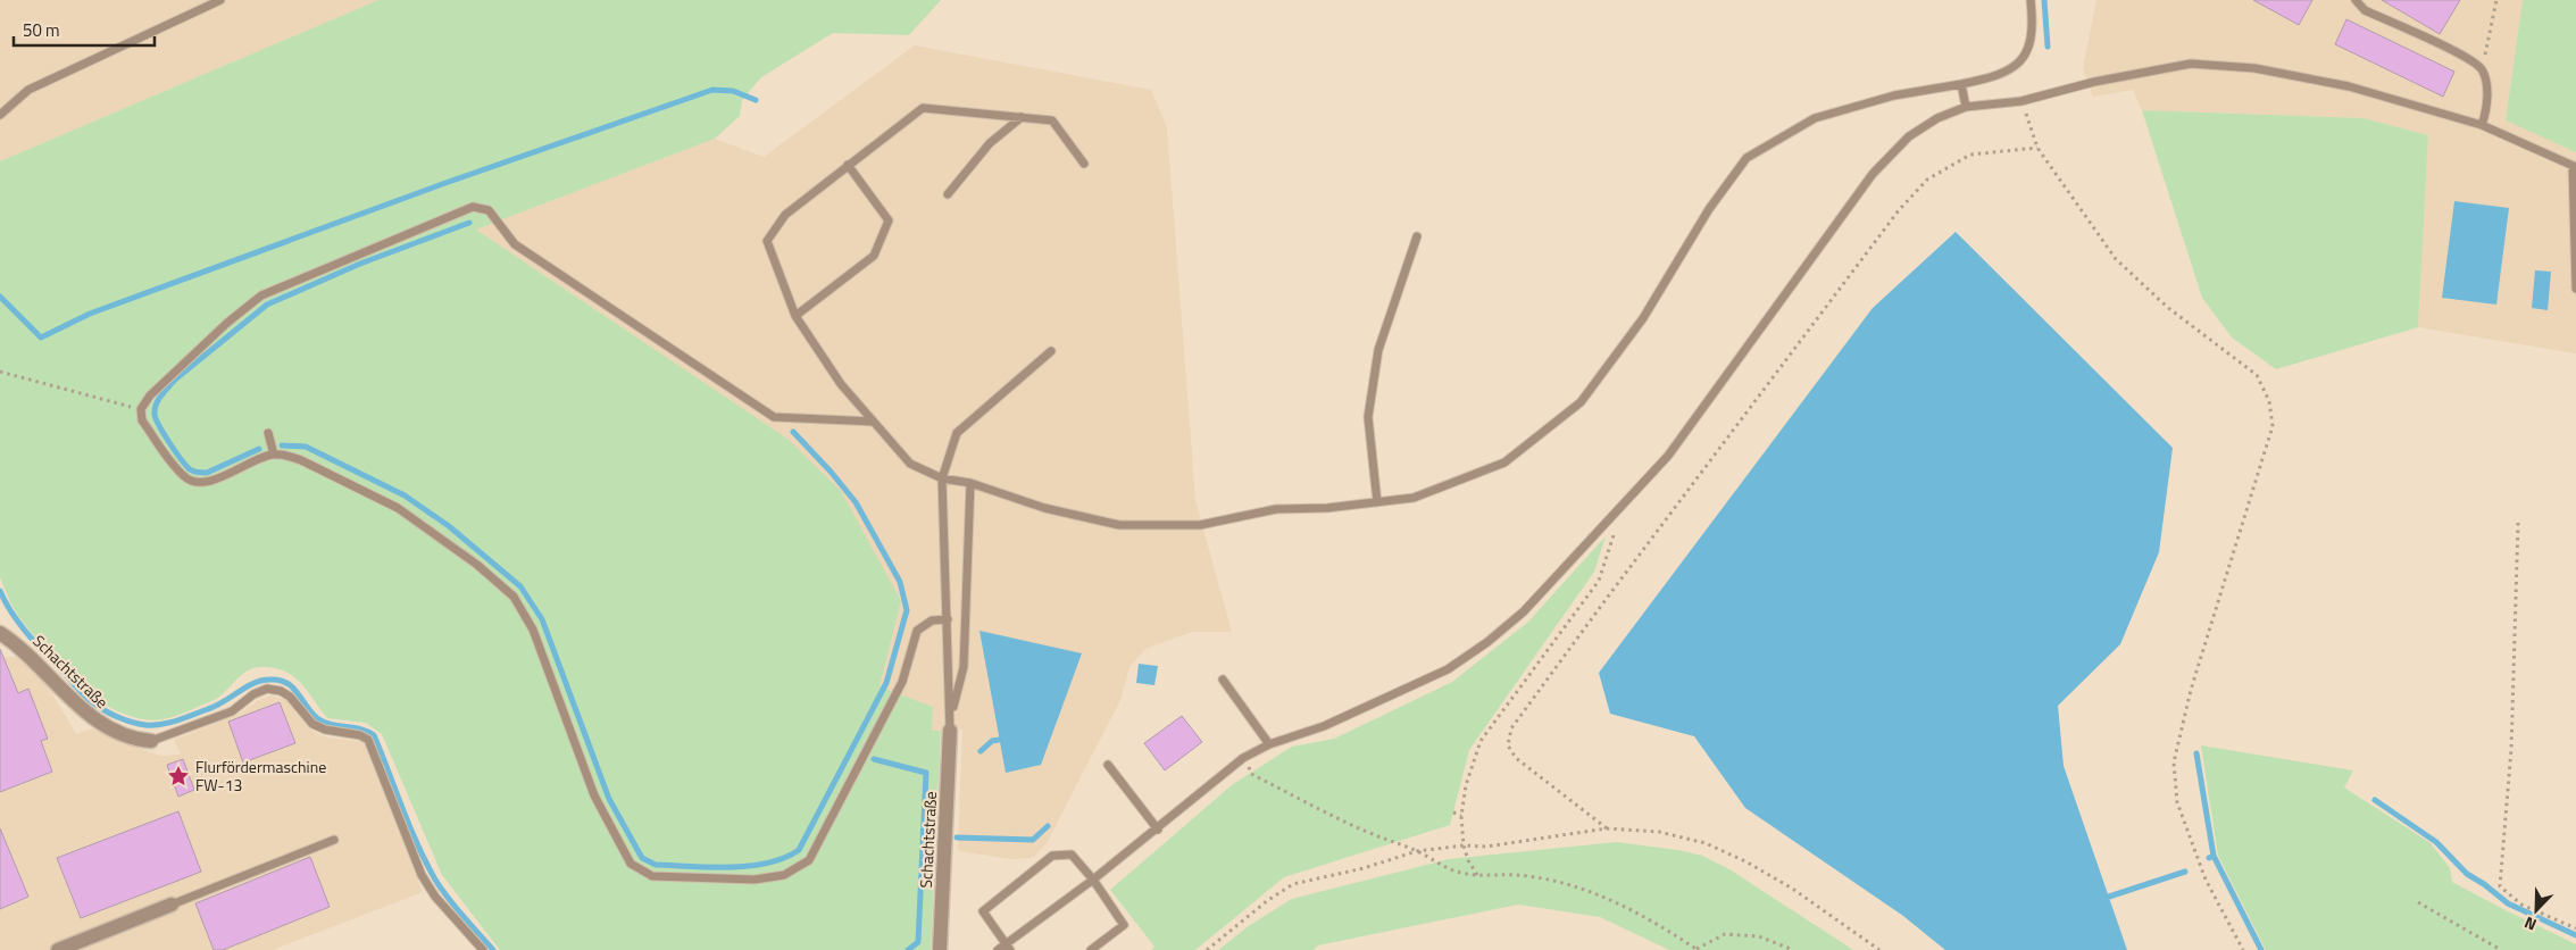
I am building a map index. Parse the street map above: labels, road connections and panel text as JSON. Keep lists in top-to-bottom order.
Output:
{
  "streets": {
    "street": ["Schachtstraße"]
  },
  "places": {
    "place": ["Flurfördermaschine FW-13"]
  },
  "scale_bar": "50 m",
  "north": "bottom left"
}
